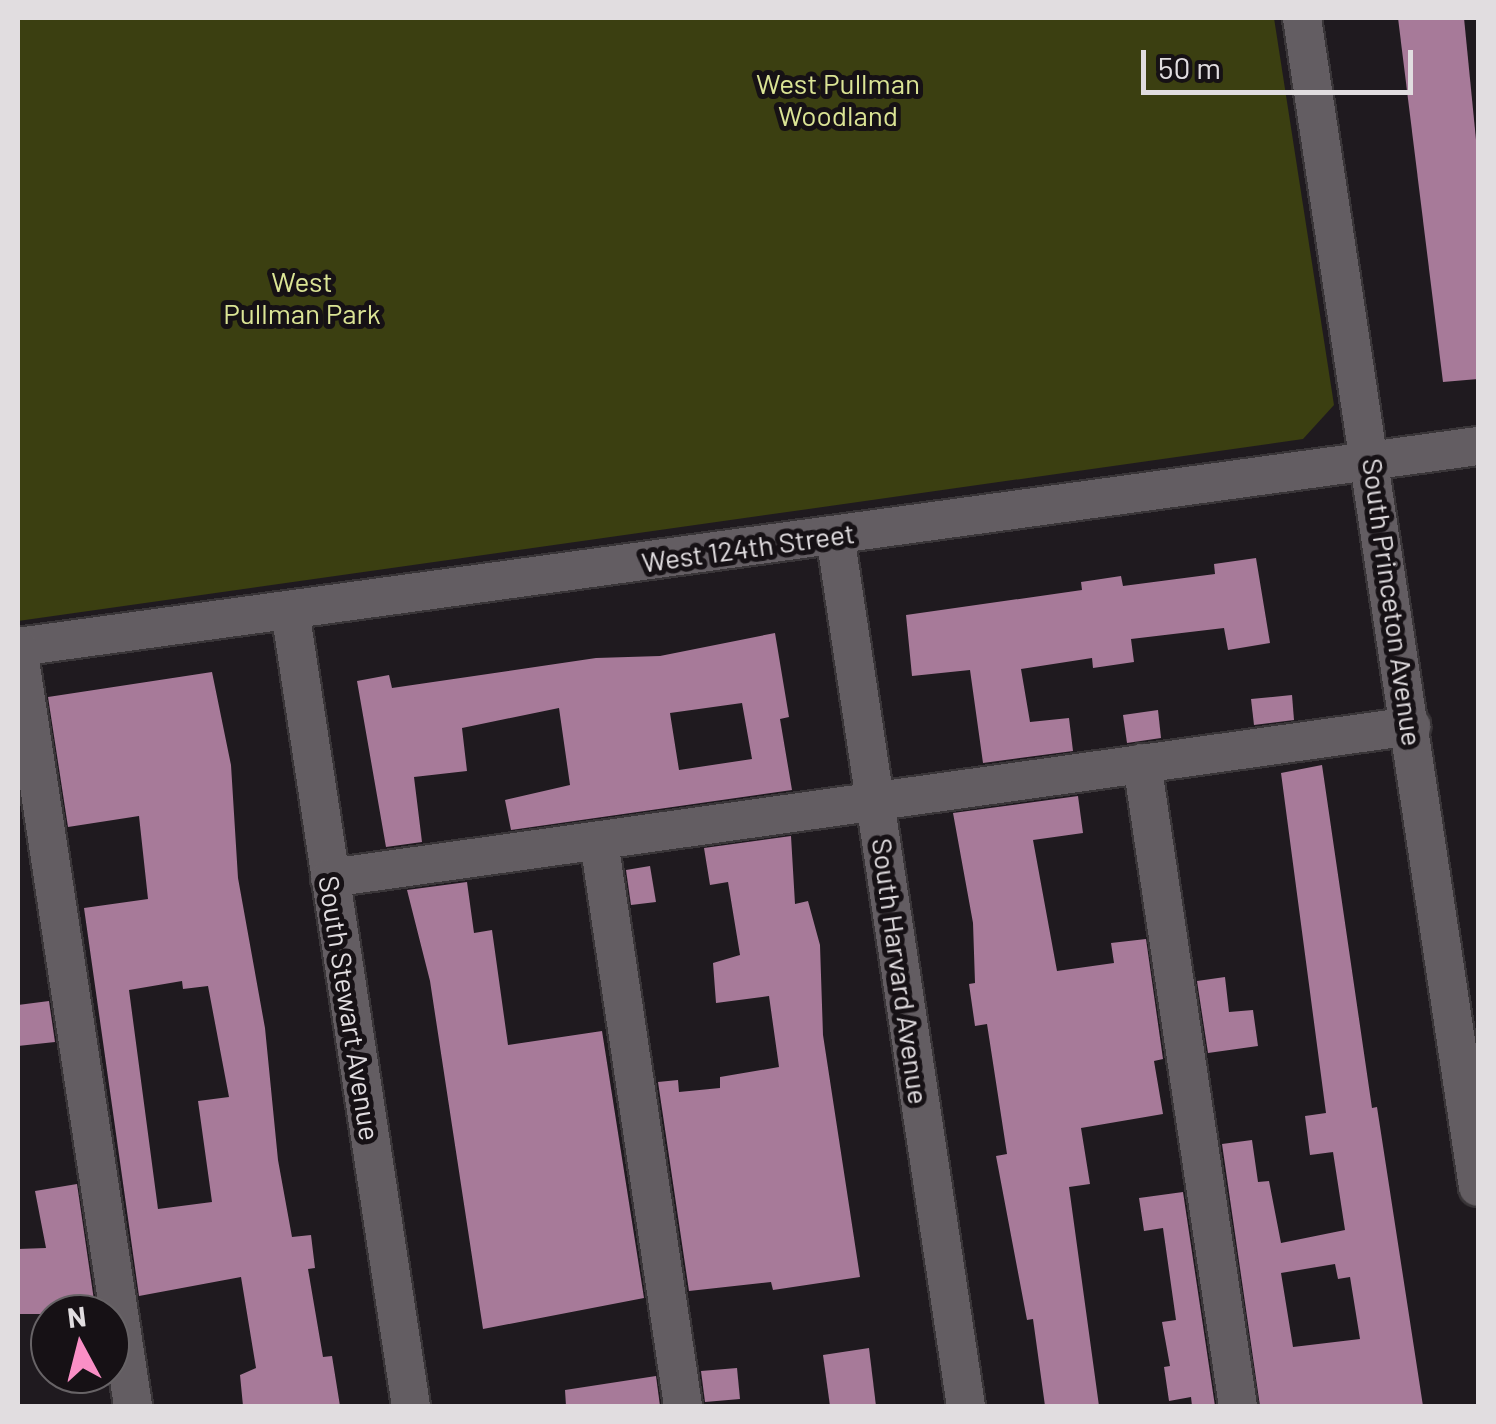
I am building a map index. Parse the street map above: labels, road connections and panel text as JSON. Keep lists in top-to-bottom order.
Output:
{
  "streets": {
    "street": [
      "West 124th Street",
      "South Princeton Avenue",
      "South Harvard Avenue",
      "South Stewart Avenue"
    ]
  },
  "crossings": [
    ["West 124th Street", "South Princeton Avenue"],
    ["West 124th Street", "South Harvard Avenue"],
    ["West 124th Street", "South Stewart Avenue"]
  ],
  "parks": ["West Pullman Woodland", "West Pullman Park"],
  "scale_bar": "50 m",
  "north": "top"
}
